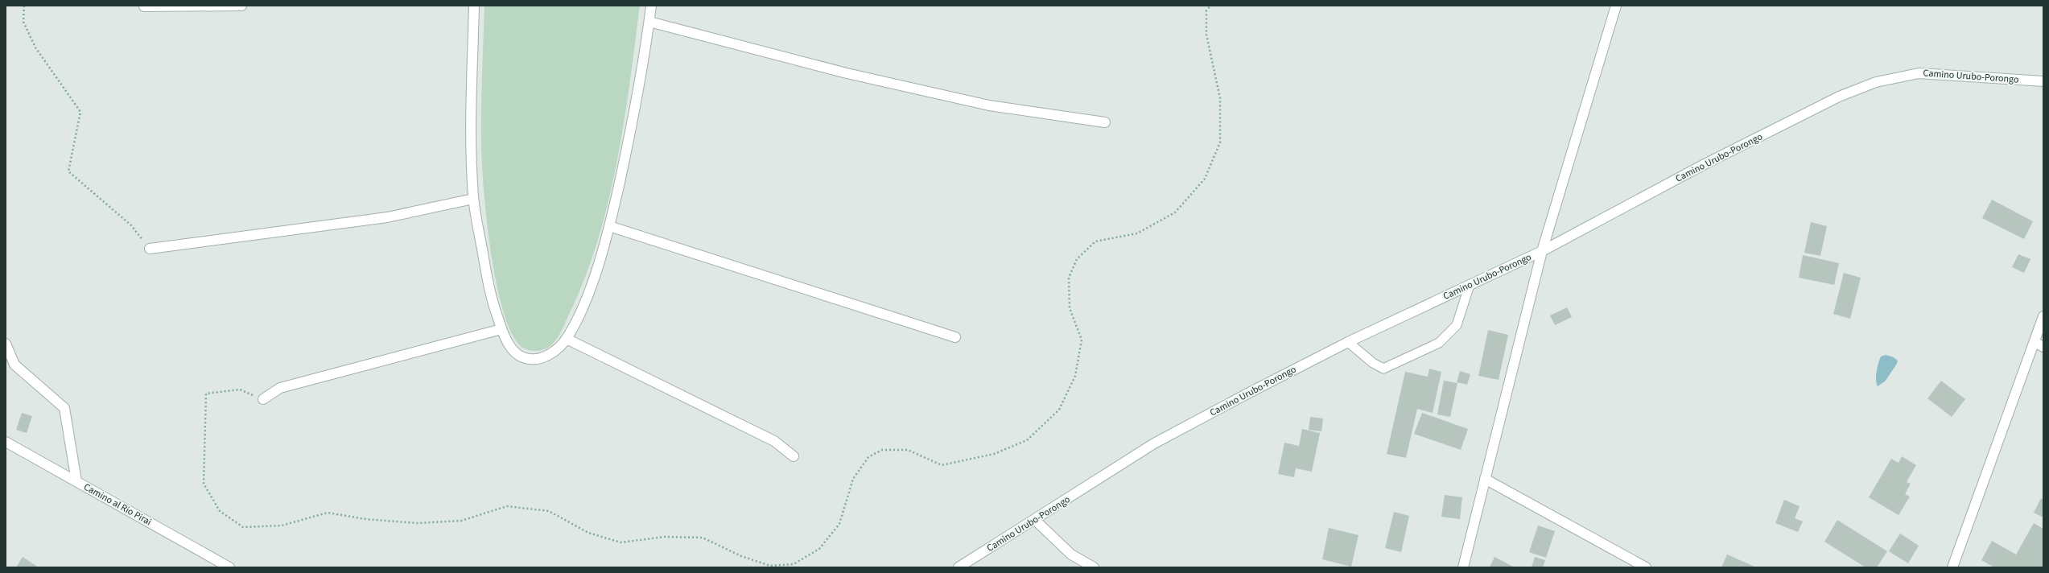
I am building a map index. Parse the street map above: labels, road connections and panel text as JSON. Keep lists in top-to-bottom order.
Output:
{
  "streets": {
    "street": ["Camino Urubo-Porongo", "Camino al Rio Pirai"]
  }
}
